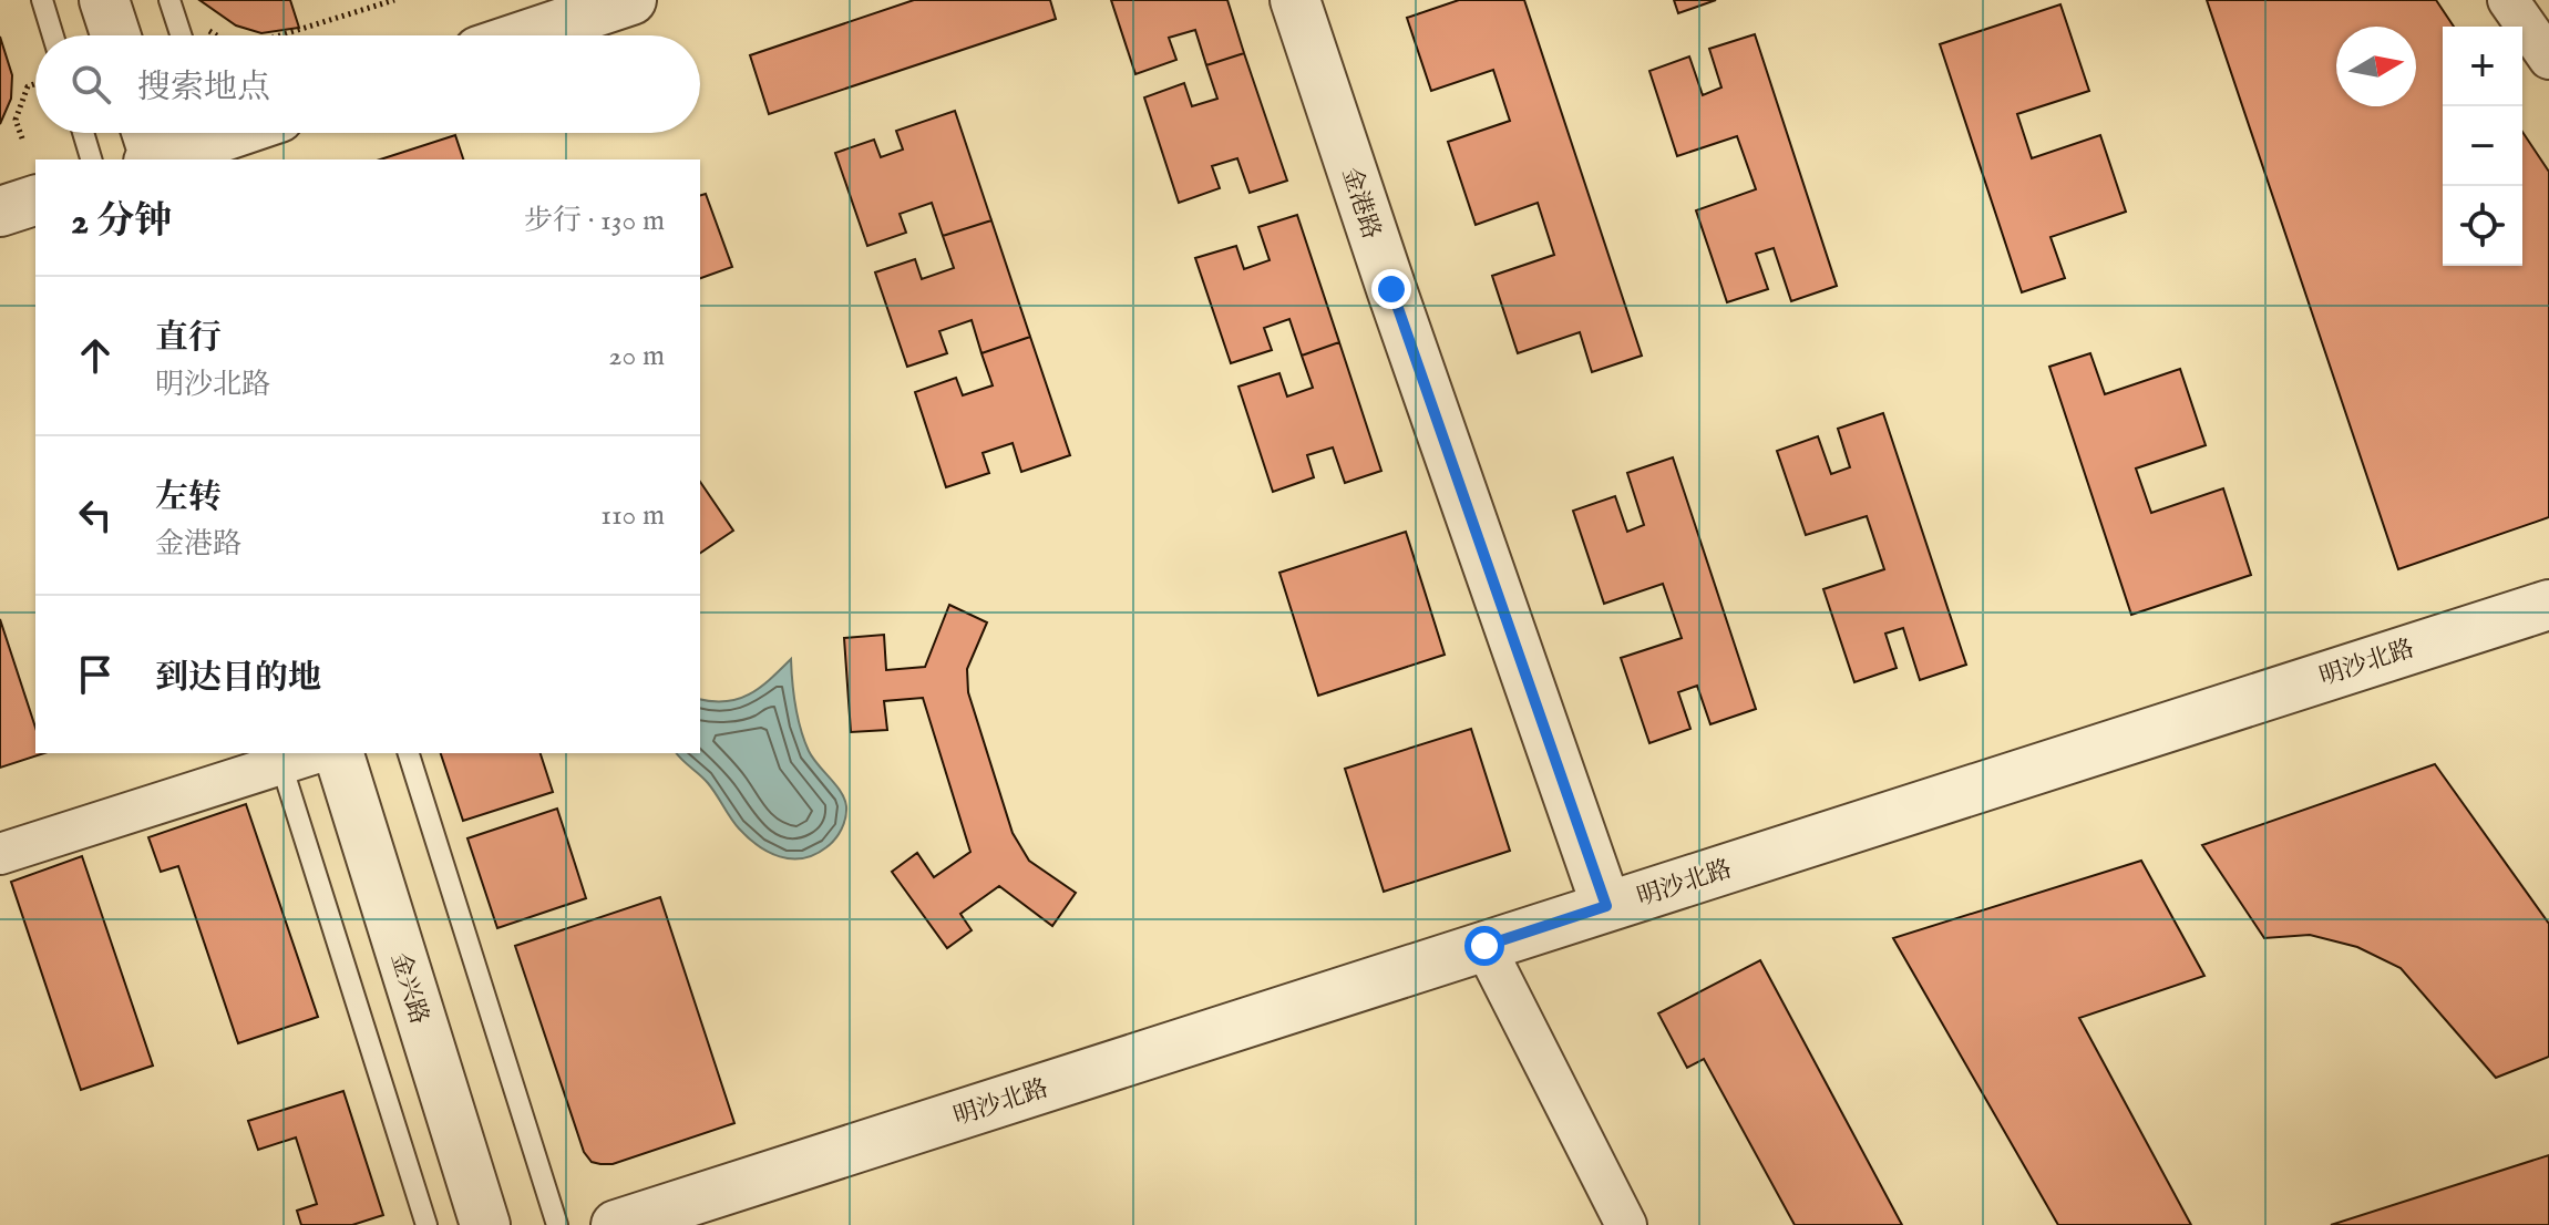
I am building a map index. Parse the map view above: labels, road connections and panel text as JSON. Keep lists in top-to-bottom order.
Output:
{
  "streets": {
    "street": ["金港路", "明沙北路", "金兴路"]
  },
  "crossings": [
    ["金港路", "明沙北路"]
  ],
  "north": "right",
  "page": {
    "map_buttons": ["+", "−"],
    "search": "搜索地点",
    "heading": ["2 分钟", "步行 · 130 m"],
    "list": [
      ["直行", "明沙北路", "20 m"],
      ["左转", "金港路", "110 m"],
      "到达目的地"
    ]
  }
}
